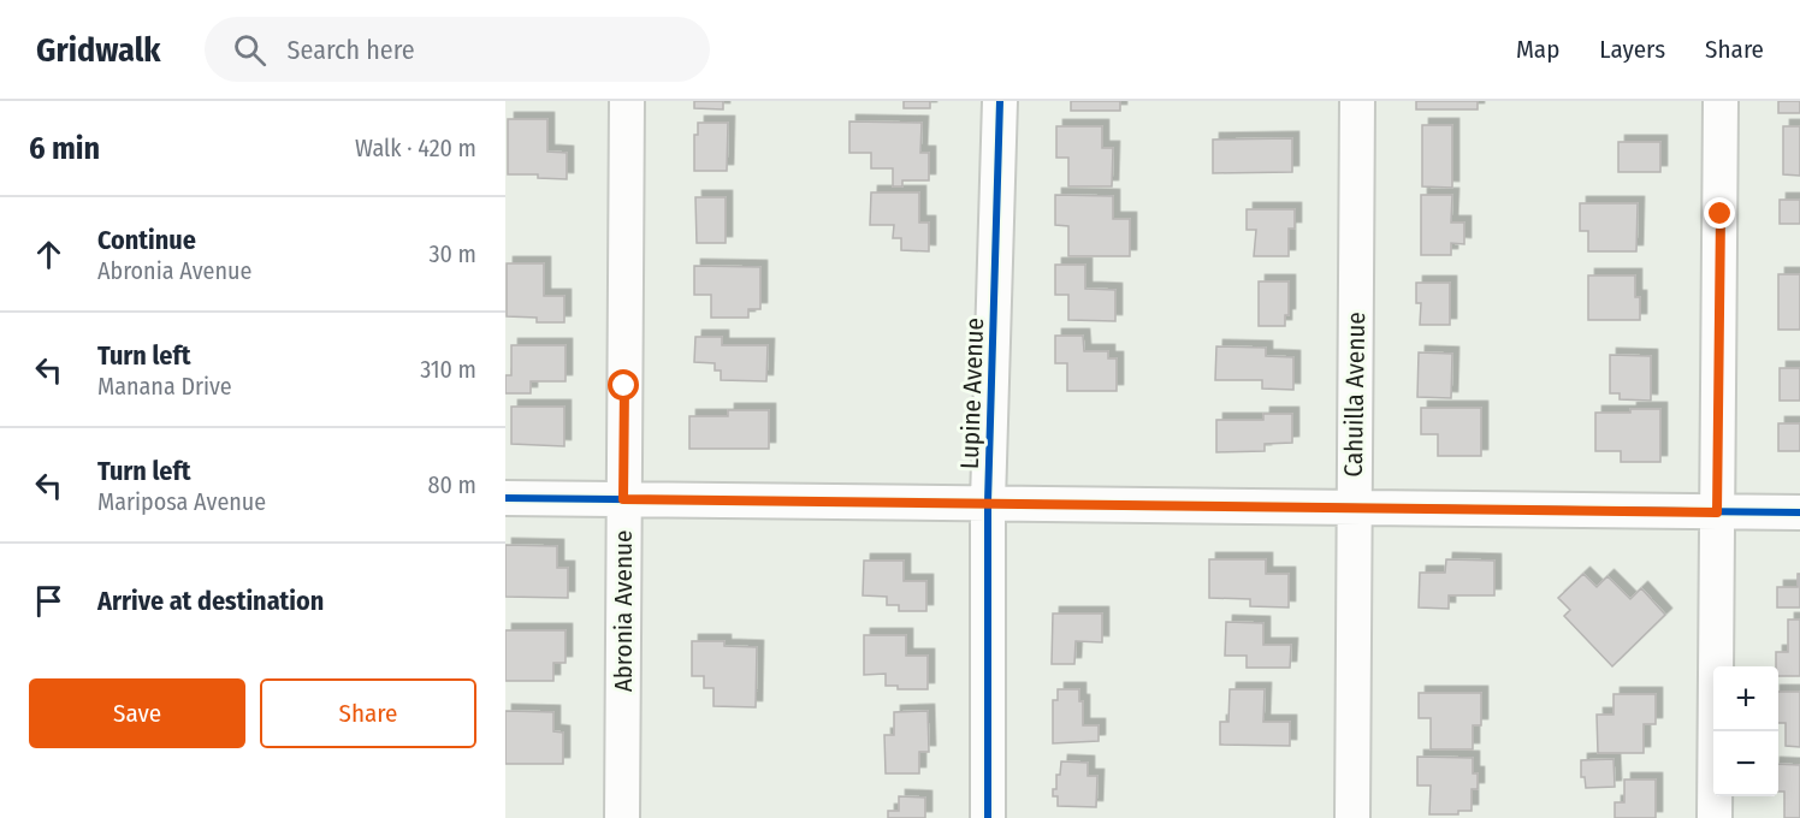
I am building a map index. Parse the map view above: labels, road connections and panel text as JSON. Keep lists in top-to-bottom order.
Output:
{
  "streets": {
    "street": ["Lupine Avenue", "Cahuilla Avenue", "Abronia Avenue"]
  },
  "page": {
    "header": "Gridwalk",
    "search": "Search here",
    "nav": ["Map", "Layers", "Share"],
    "heading": ["6 min", "Walk · 420 m"],
    "list": [
      ["Continue", "Abronia Avenue", "30 m"],
      ["Turn left", "Manana Drive", "310 m"],
      ["Turn left", "Mariposa Avenue", "80 m"],
      "Arrive at destination"
    ],
    "buttons": ["Save", "Share"],
    "map_buttons": ["+", "−"]
  }
}
